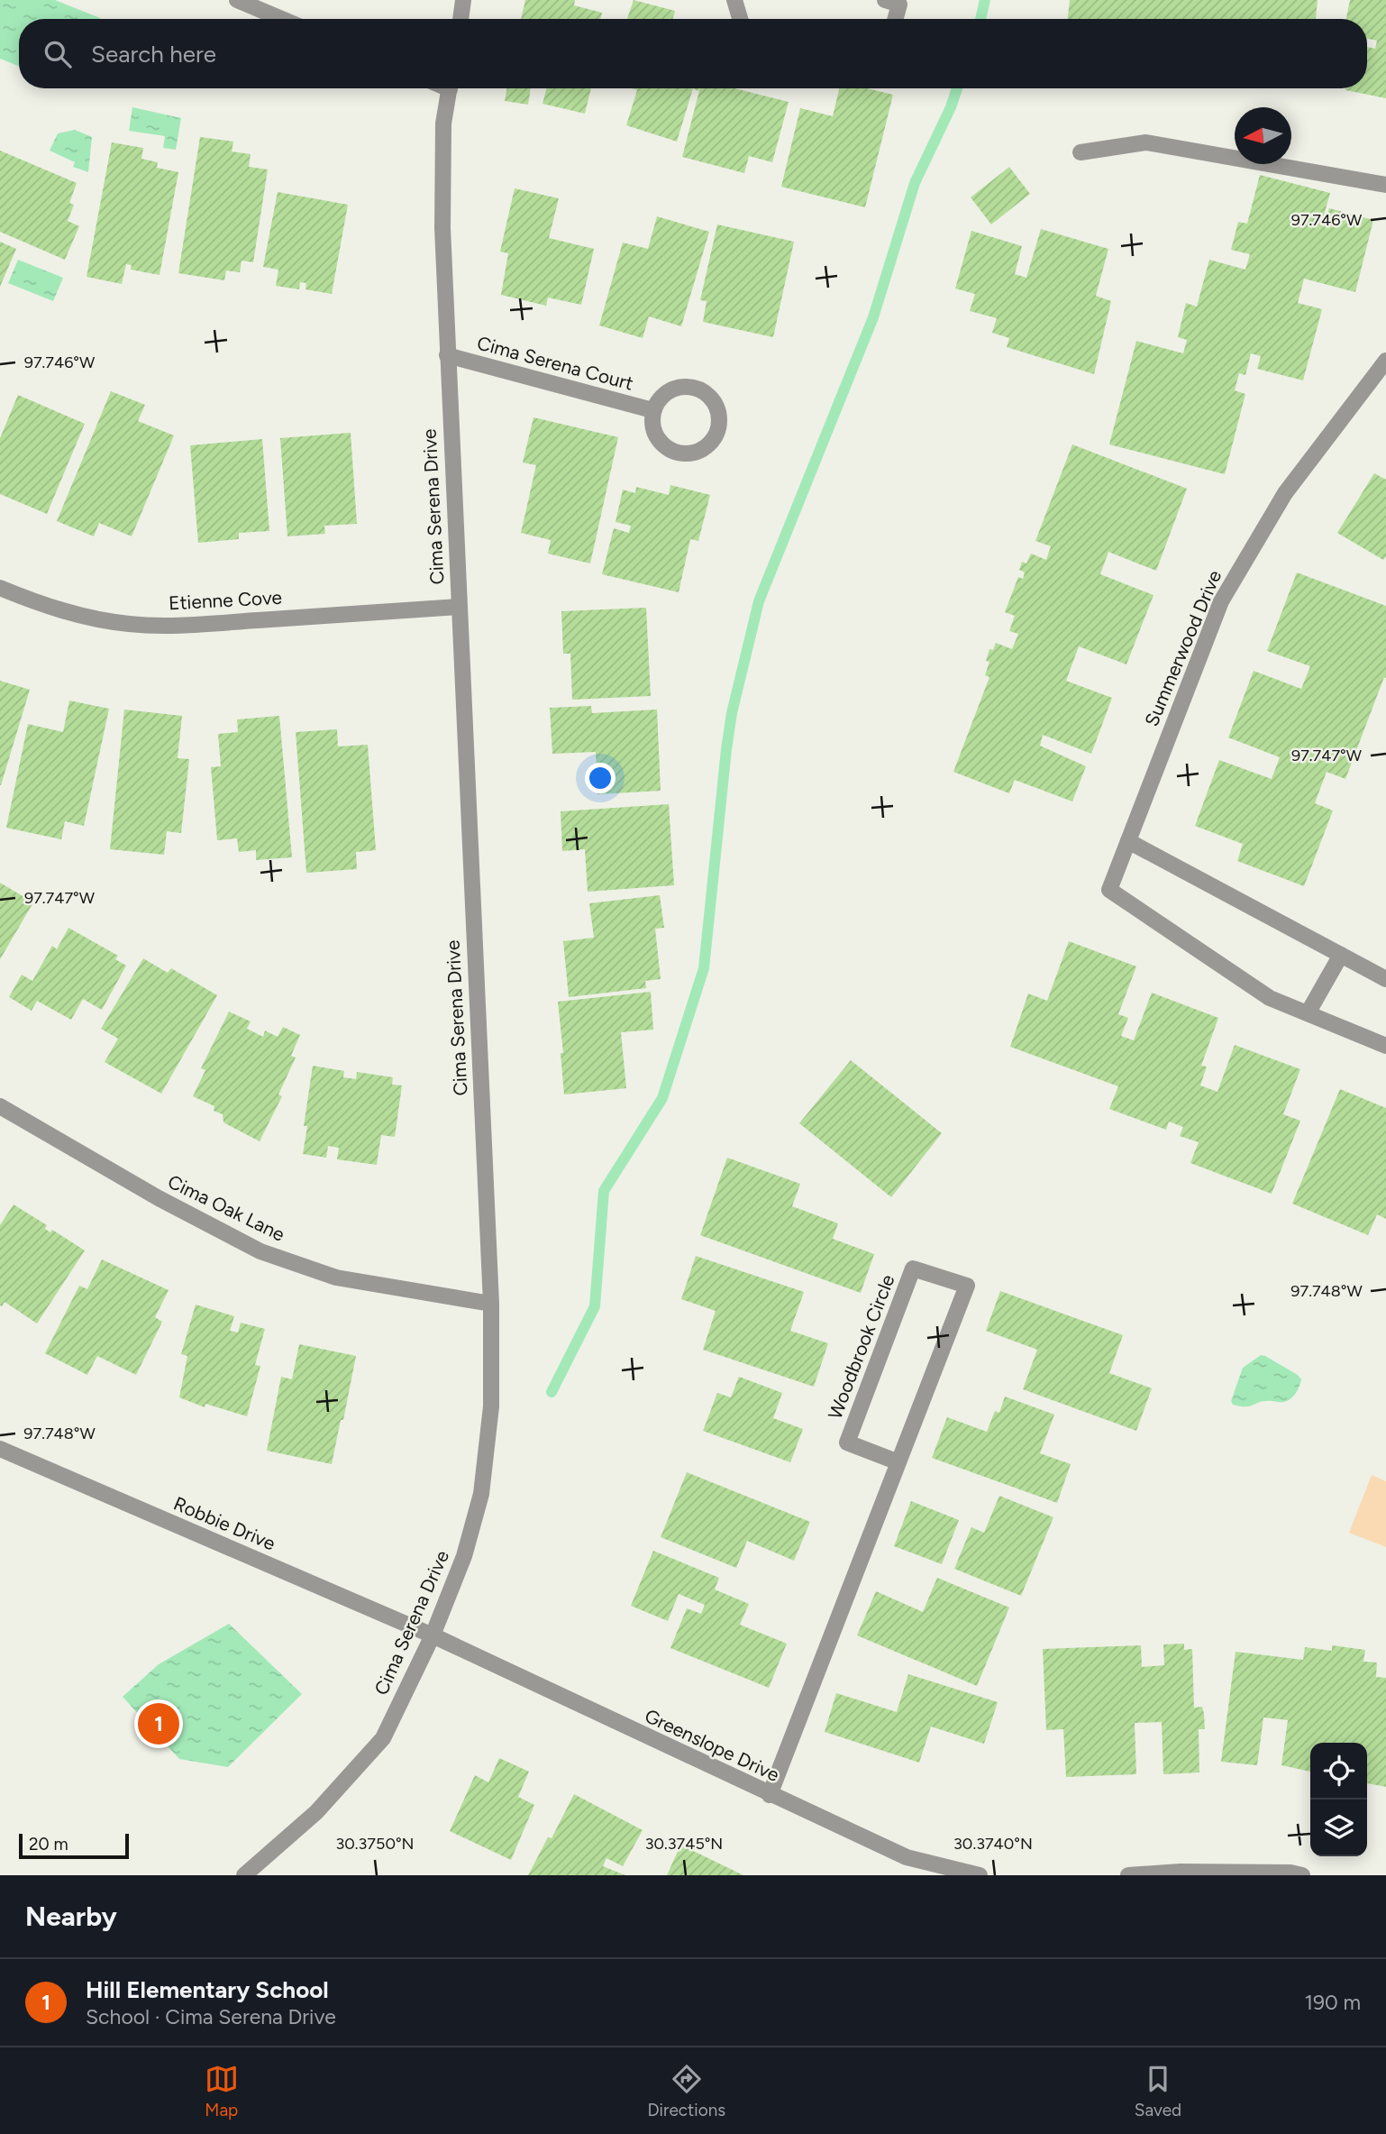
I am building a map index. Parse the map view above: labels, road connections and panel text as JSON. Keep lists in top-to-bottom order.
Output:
{
  "streets": {
    "street": [
      "Cima Serena Court",
      "Cima Serena Drive",
      "Etienne Cove",
      "Summerwood Drive",
      "Cima Oak Lane",
      "Woodbrook Circle",
      "Robbie Drive",
      "Greenslope Drive"
    ]
  },
  "crossings": [
    ["Cima Serena Court", "Cima Serena Drive"],
    ["Cima Serena Drive", "Etienne Cove"],
    ["Cima Serena Drive", "Cima Oak Lane"],
    ["Cima Serena Drive", "Robbie Drive"],
    ["Cima Serena Drive", "Greenslope Drive"],
    ["Woodbrook Circle", "Greenslope Drive"],
    ["Robbie Drive", "Greenslope Drive"]
  ],
  "scale_bar": "20 m",
  "north": "left",
  "page": {
    "search": "Search here",
    "pins": "1",
    "scale": "20 m",
    "heading": "Nearby",
    "list": [
      {
        "mark": "1",
        "name": "Hill Elementary School",
        "note": "School · Cima Serena Drive",
        "value": "190 m"
      }
    ],
    "nav": ["Map", "Directions", "Saved"]
  },
  "coordinates": [
    "97.746°W",
    "97.747°W",
    "97.748°W",
    "30.3750°N",
    "30.3745°N",
    "30.3740°N"
  ]
}
